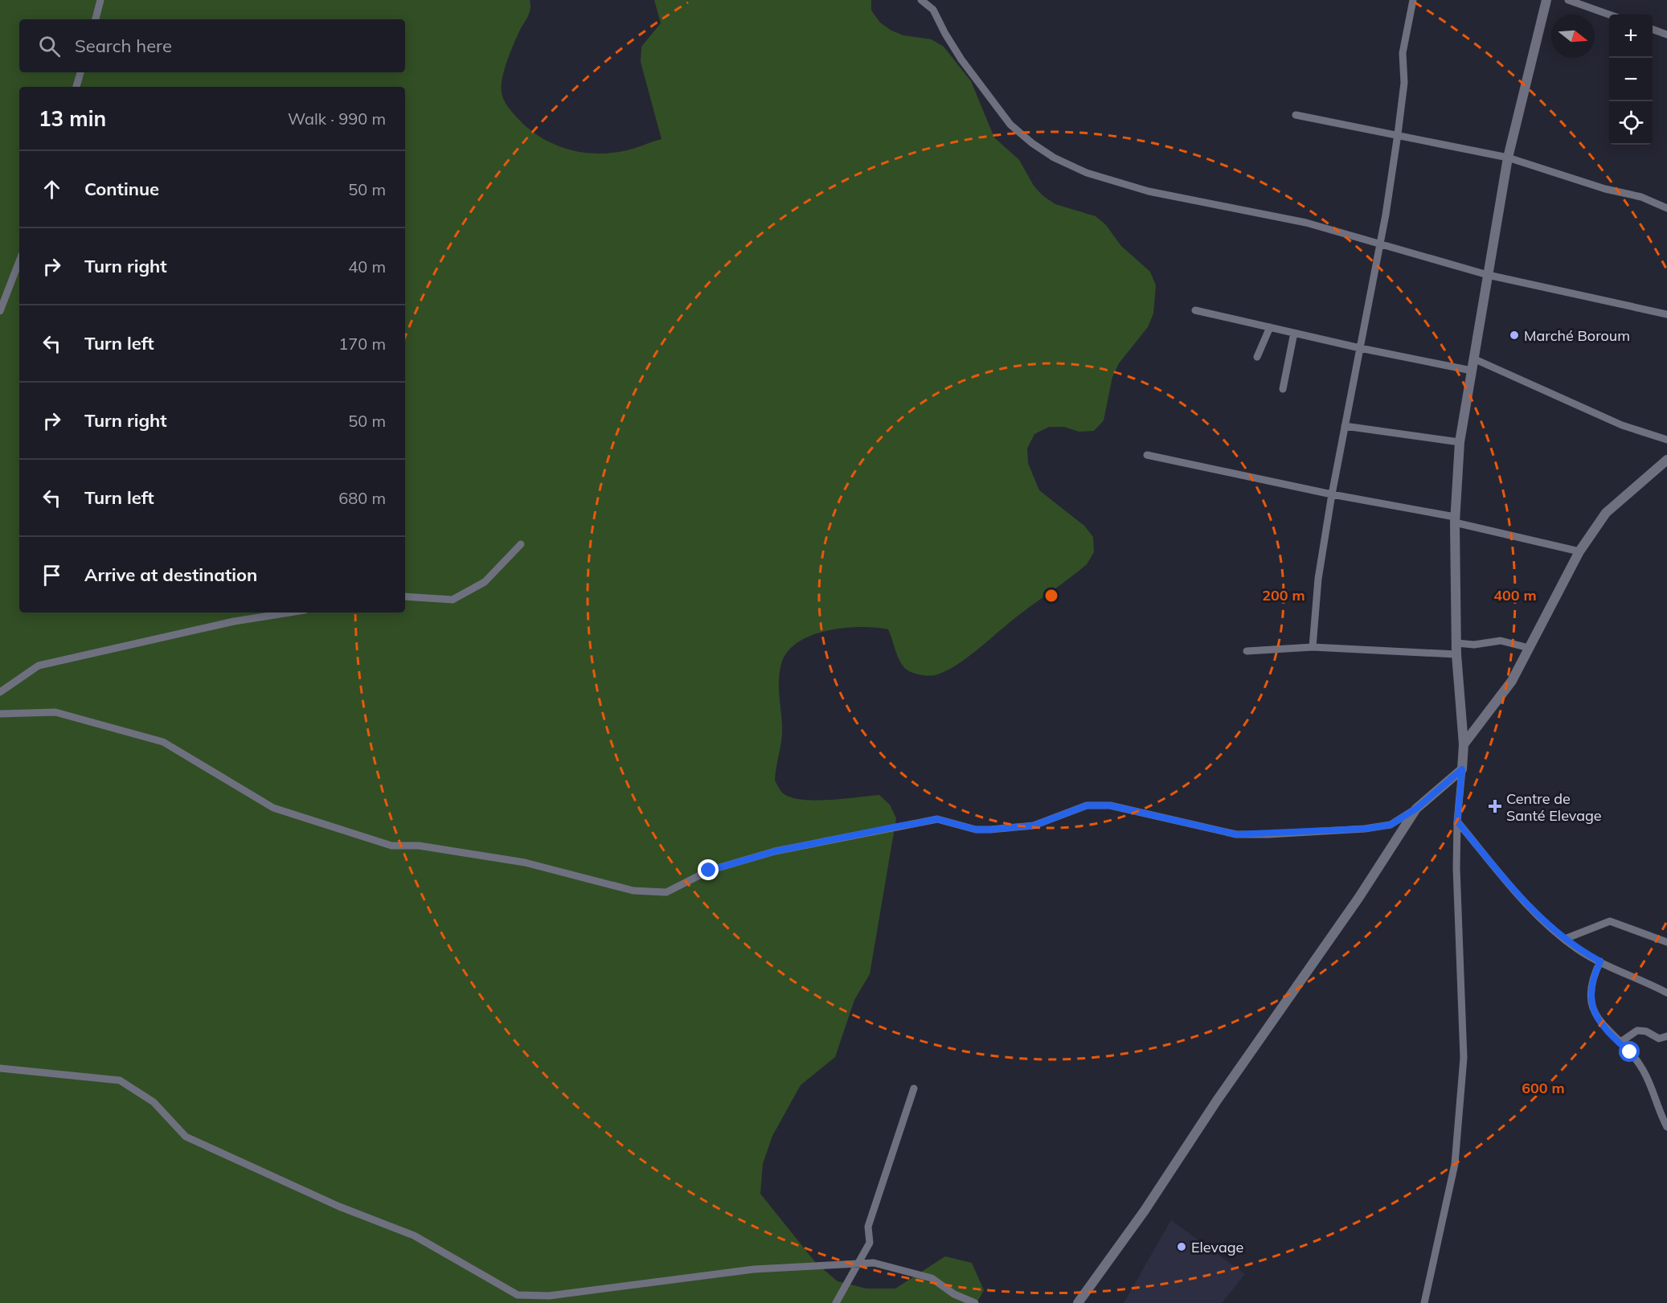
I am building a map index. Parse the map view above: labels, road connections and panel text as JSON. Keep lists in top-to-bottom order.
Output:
{
  "places": {
    "other": ["Marché Boroum", "Elevage"],
    "health": ["Centre de Santé Elevage"]
  },
  "north": "right",
  "page": {
    "map_buttons": ["+", "−"],
    "search": "Search here",
    "heading": ["13 min", "Walk · 990 m"],
    "list": [
      ["Continue", "50 m"],
      ["Turn right", "40 m"],
      ["Turn left", "170 m"],
      ["Turn right", "50 m"],
      ["Turn left", "680 m"],
      "Arrive at destination"
    ]
  },
  "rings": ["200 m", "400 m", "600 m"]
}
